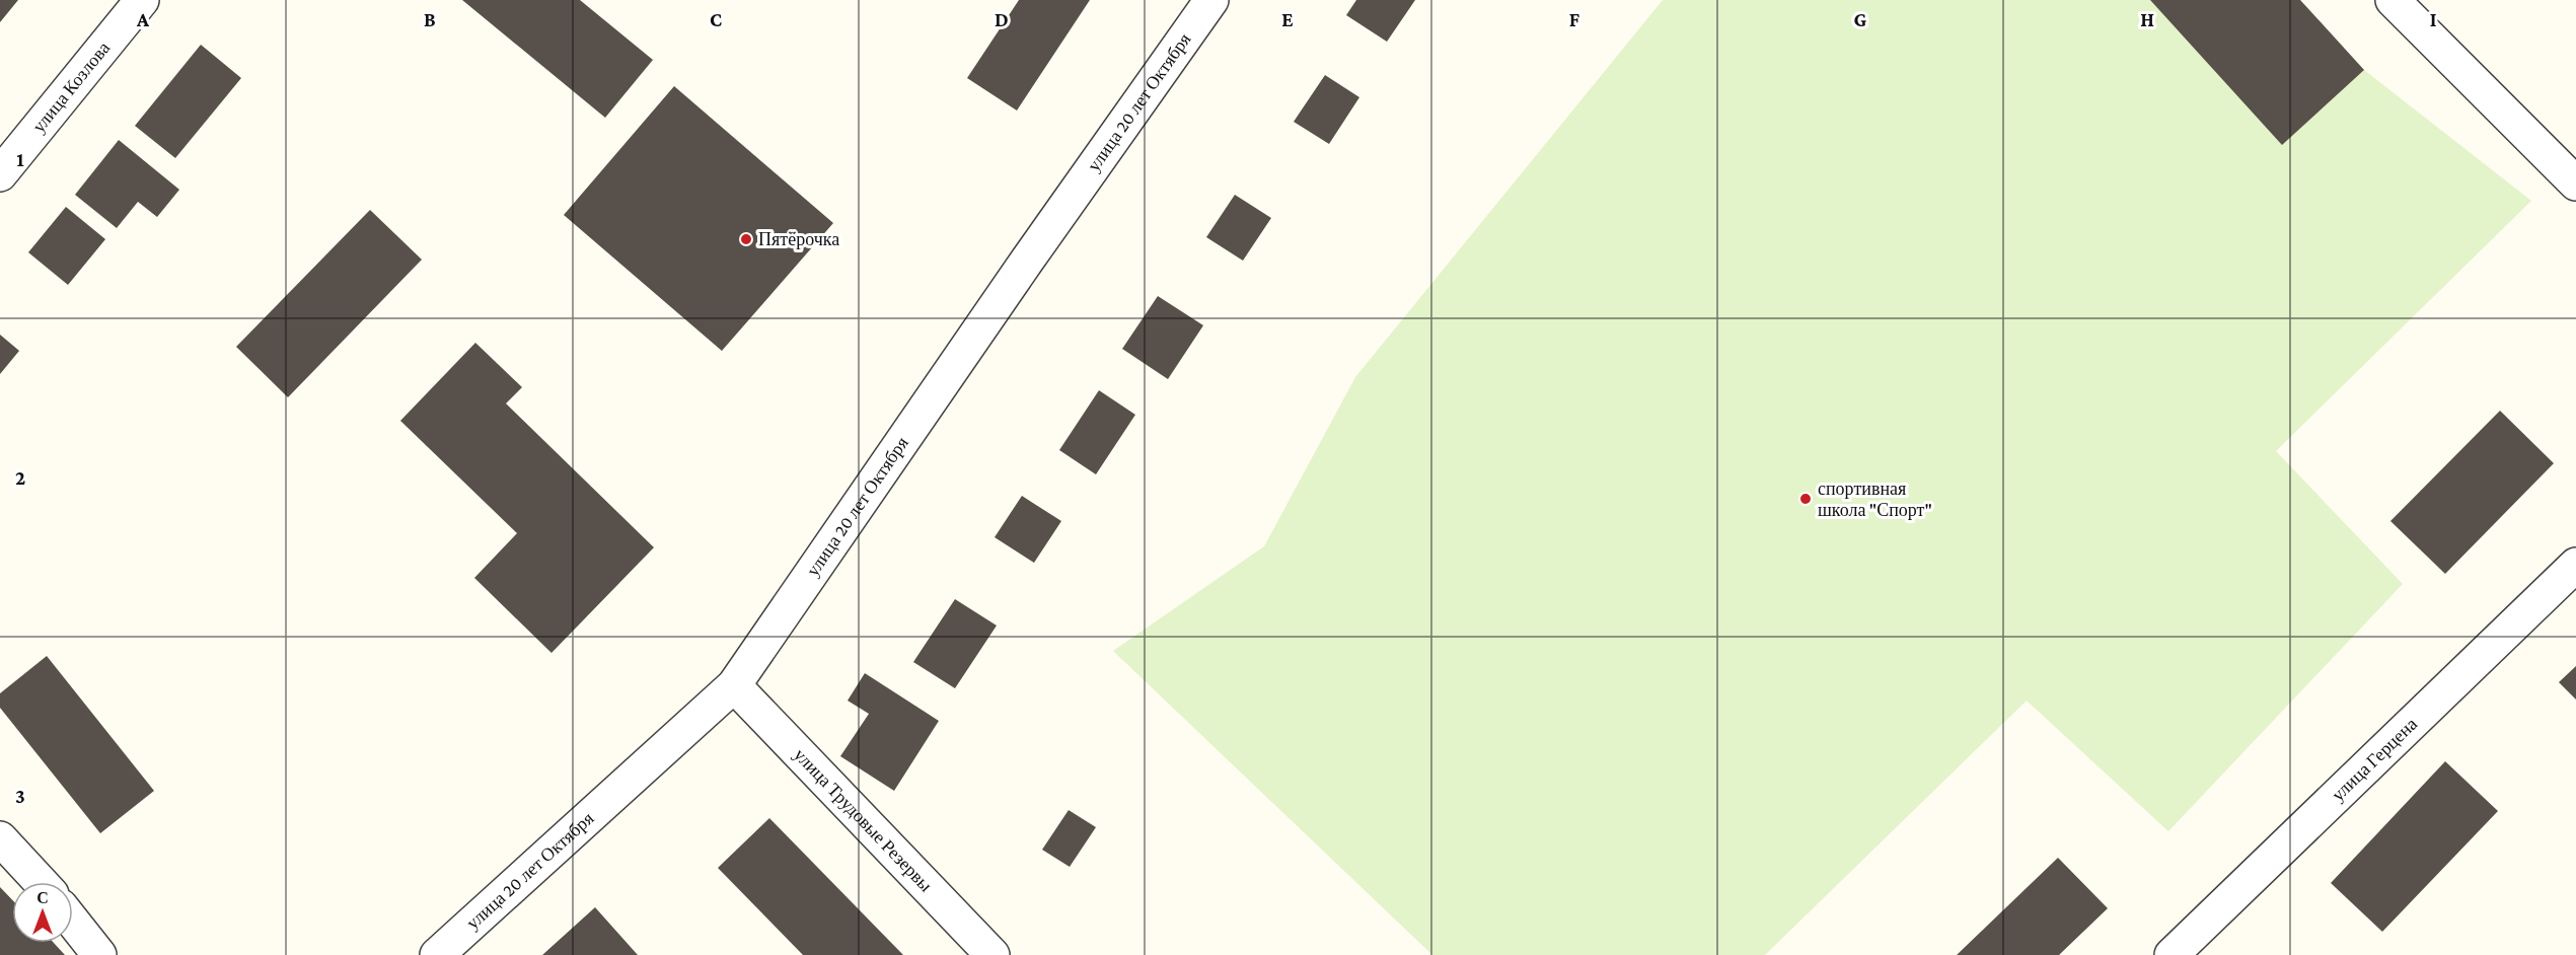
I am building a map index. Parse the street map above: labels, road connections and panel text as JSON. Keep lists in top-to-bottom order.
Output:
{
  "streets": {
    "street": [
      "улица Козлова",
      "улица 20 лет Октября",
      "улица Герцена",
      "улица Трудовые Резервы"
    ]
  },
  "crossings": [
    ["улица 20 лет Октября", "улица Трудовые Резервы"]
  ],
  "places": ["Пятёрочка", "спортивная школа \"Спорт\""],
  "north": "top",
  "grid": {
    "columns": [
      "A",
      "B",
      "C",
      "D",
      "E",
      "F",
      "G",
      "H",
      "I"
    ],
    "rows": ["1", "2", "3"]
  }
}
